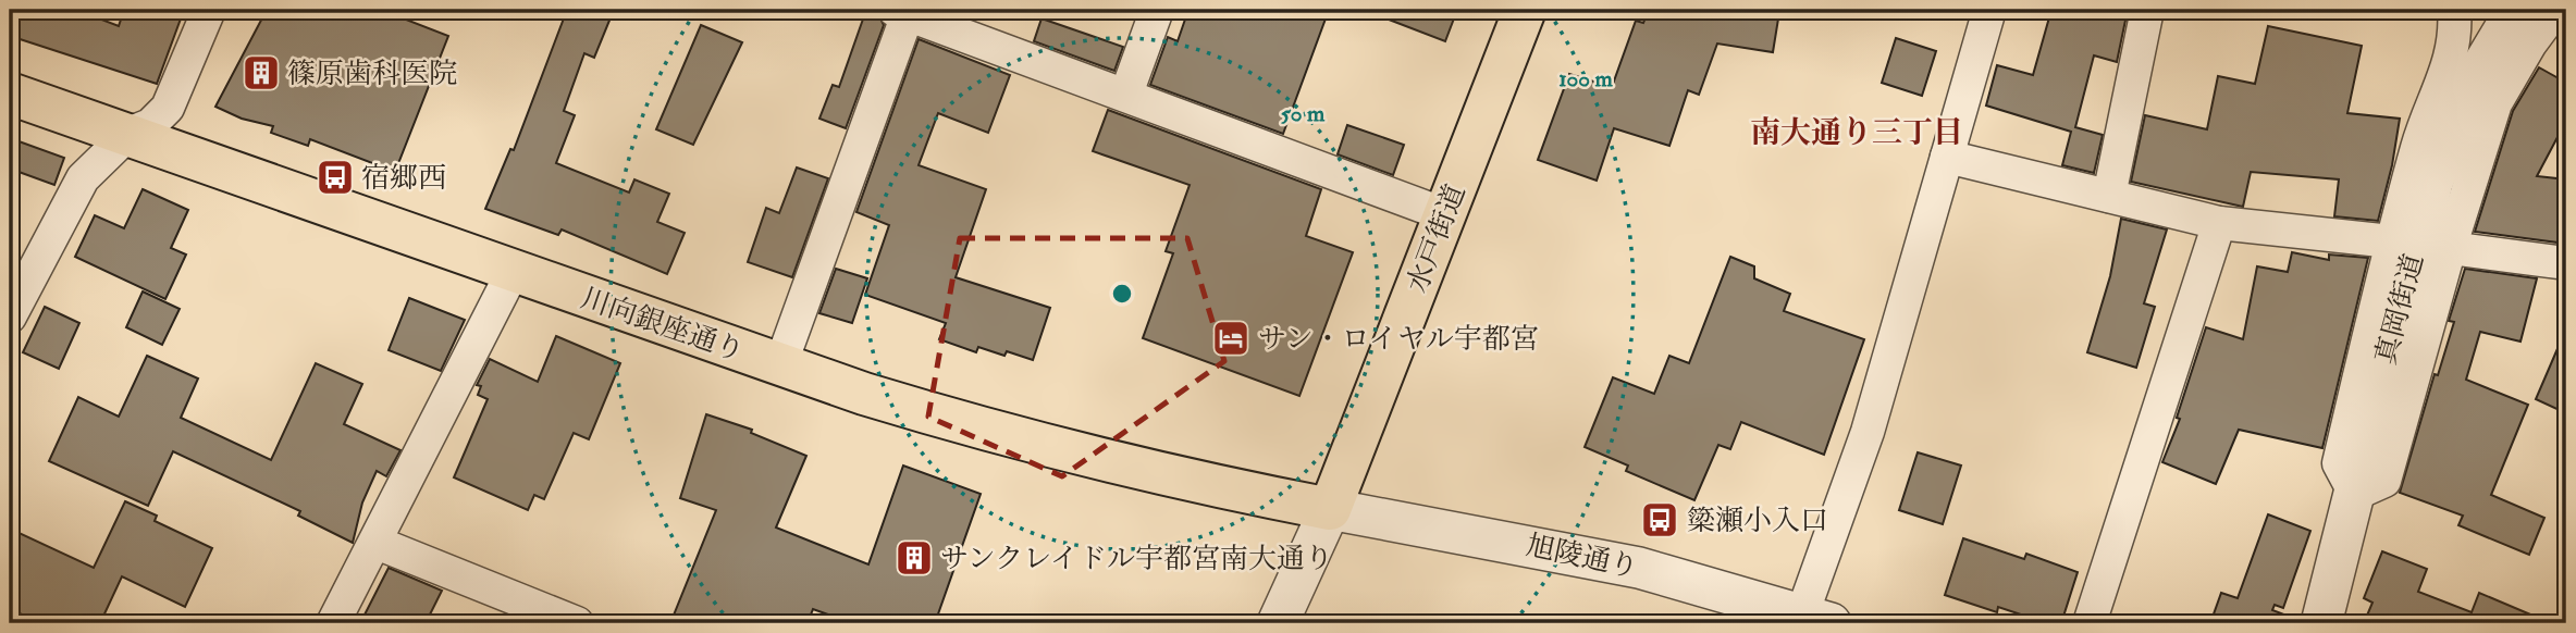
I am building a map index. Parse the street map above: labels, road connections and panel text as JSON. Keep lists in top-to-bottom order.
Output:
{
  "streets": {
    "main road": ["水戸街道", "川向銀座通り"],
    "street": ["真岡街道", "旭陵通り"]
  },
  "crossings": [
    ["水戸街道", "川向銀座通り"],
    ["水戸街道", "旭陵通り"],
    ["川向銀座通り", "旭陵通り"]
  ],
  "districts": ["南大通り三丁目"],
  "places": {
    "building": ["篠原歯科医院", "サンクレイドル宇都宮南大通り"],
    "bus stop": ["宿郷西", "簗瀬小入口"],
    "hotel": ["サン・ロイヤル宇都宮"]
  },
  "rings": ["100 m", "50 m"]
}
